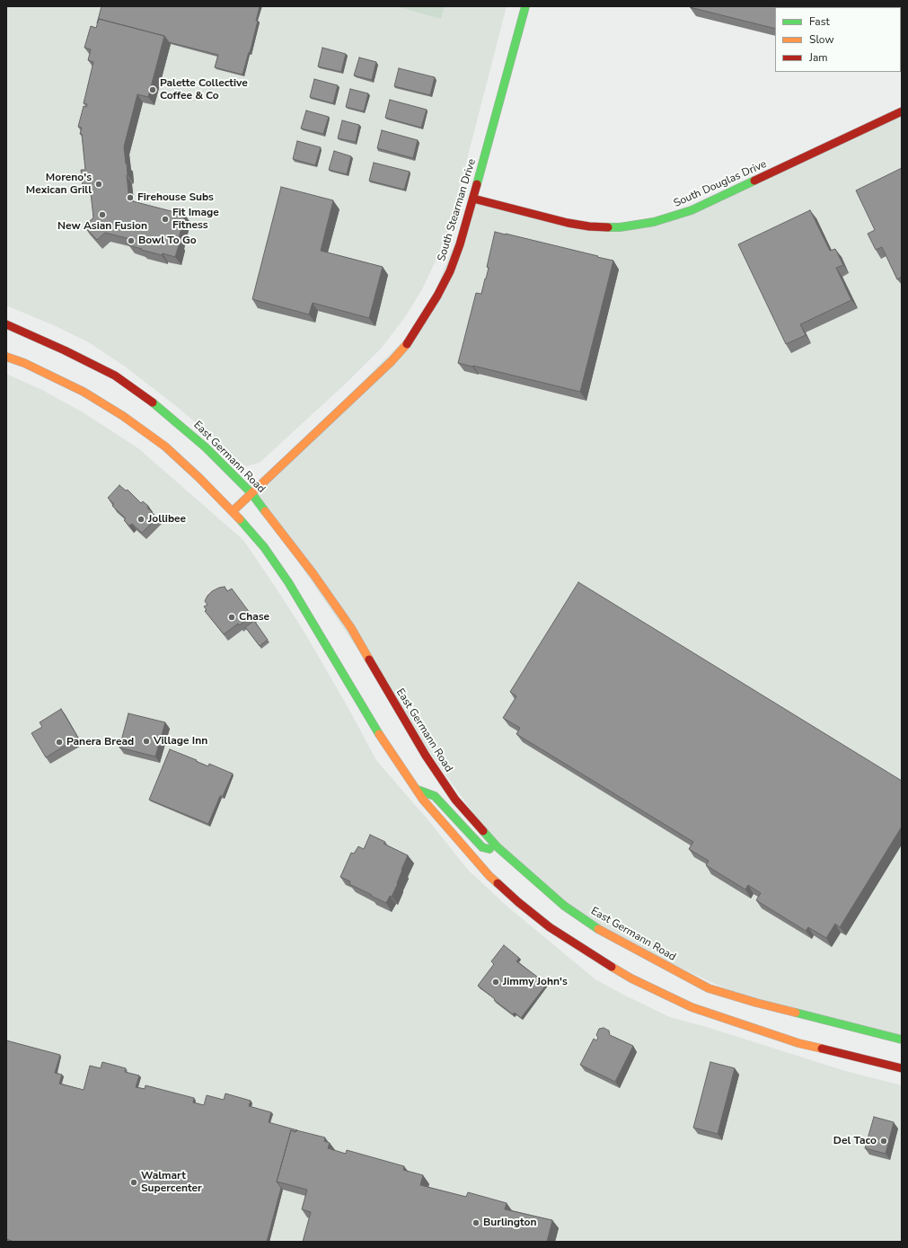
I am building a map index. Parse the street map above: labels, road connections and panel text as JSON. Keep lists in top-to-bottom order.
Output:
{
  "streets": {
    "main road": ["South Douglas Drive", "South Stearman Drive", "East Germann Road"]
  },
  "crossings": [
    ["South Douglas Drive", "South Stearman Drive"],
    ["South Stearman Drive", "East Germann Road"]
  ],
  "places": [
    "Palette Collective Coffee & Co",
    "Moreno's Mexican Grill",
    "Firehouse Subs",
    "New Asian Fusion",
    "Fit Image Fitness",
    "Bowl To Go",
    "Jollibee",
    "Chase",
    "Village Inn",
    "Panera Bread",
    "Jimmy John's",
    "Del Taco",
    "Walmart Supercenter",
    "Burlington"
  ],
  "legend": ["Fast", "Slow", "Jam"]
}
